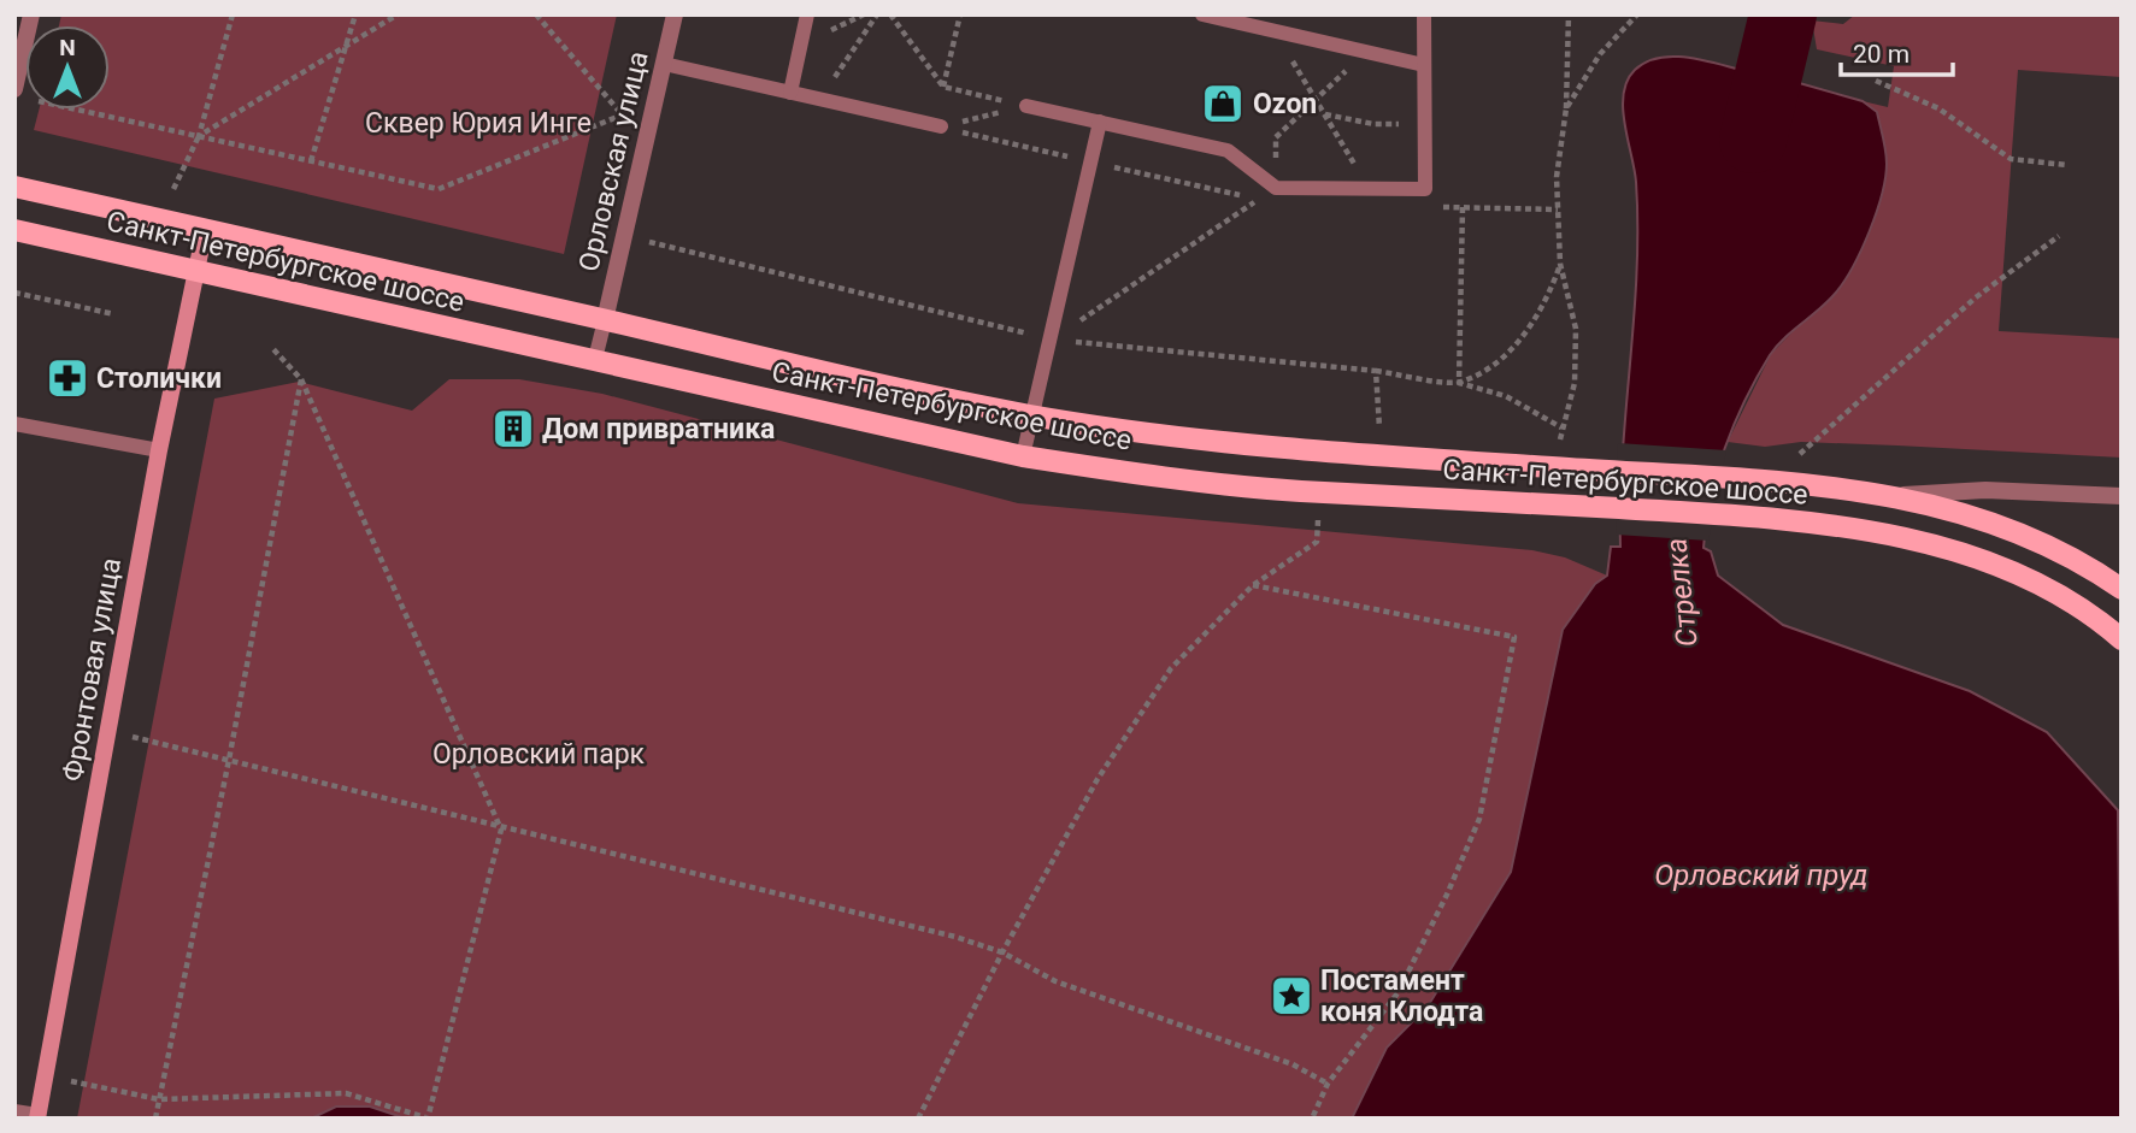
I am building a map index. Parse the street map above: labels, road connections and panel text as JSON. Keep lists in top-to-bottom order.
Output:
{
  "streets": {
    "main road": ["Санкт-Петербургское шоссе", "Фронтовая улица"],
    "street": ["Орловская улица"]
  },
  "crossings": [
    ["Орловская улица", "Санкт-Петербургское шоссе"],
    ["Санкт-Петербургское шоссе", "Фронтовая улица"]
  ],
  "water": ["Стрелка", "Орловский пруд"],
  "parks": ["Сквер Юрия Инге", "Орловский парк"],
  "places": {
    "shop": ["Ozon"],
    "pharmacy": ["Столички"],
    "building": ["Дом привратника"],
    "place": ["Постамент коня Клодта"]
  },
  "scale_bar": "20 m",
  "north": "top"
}
